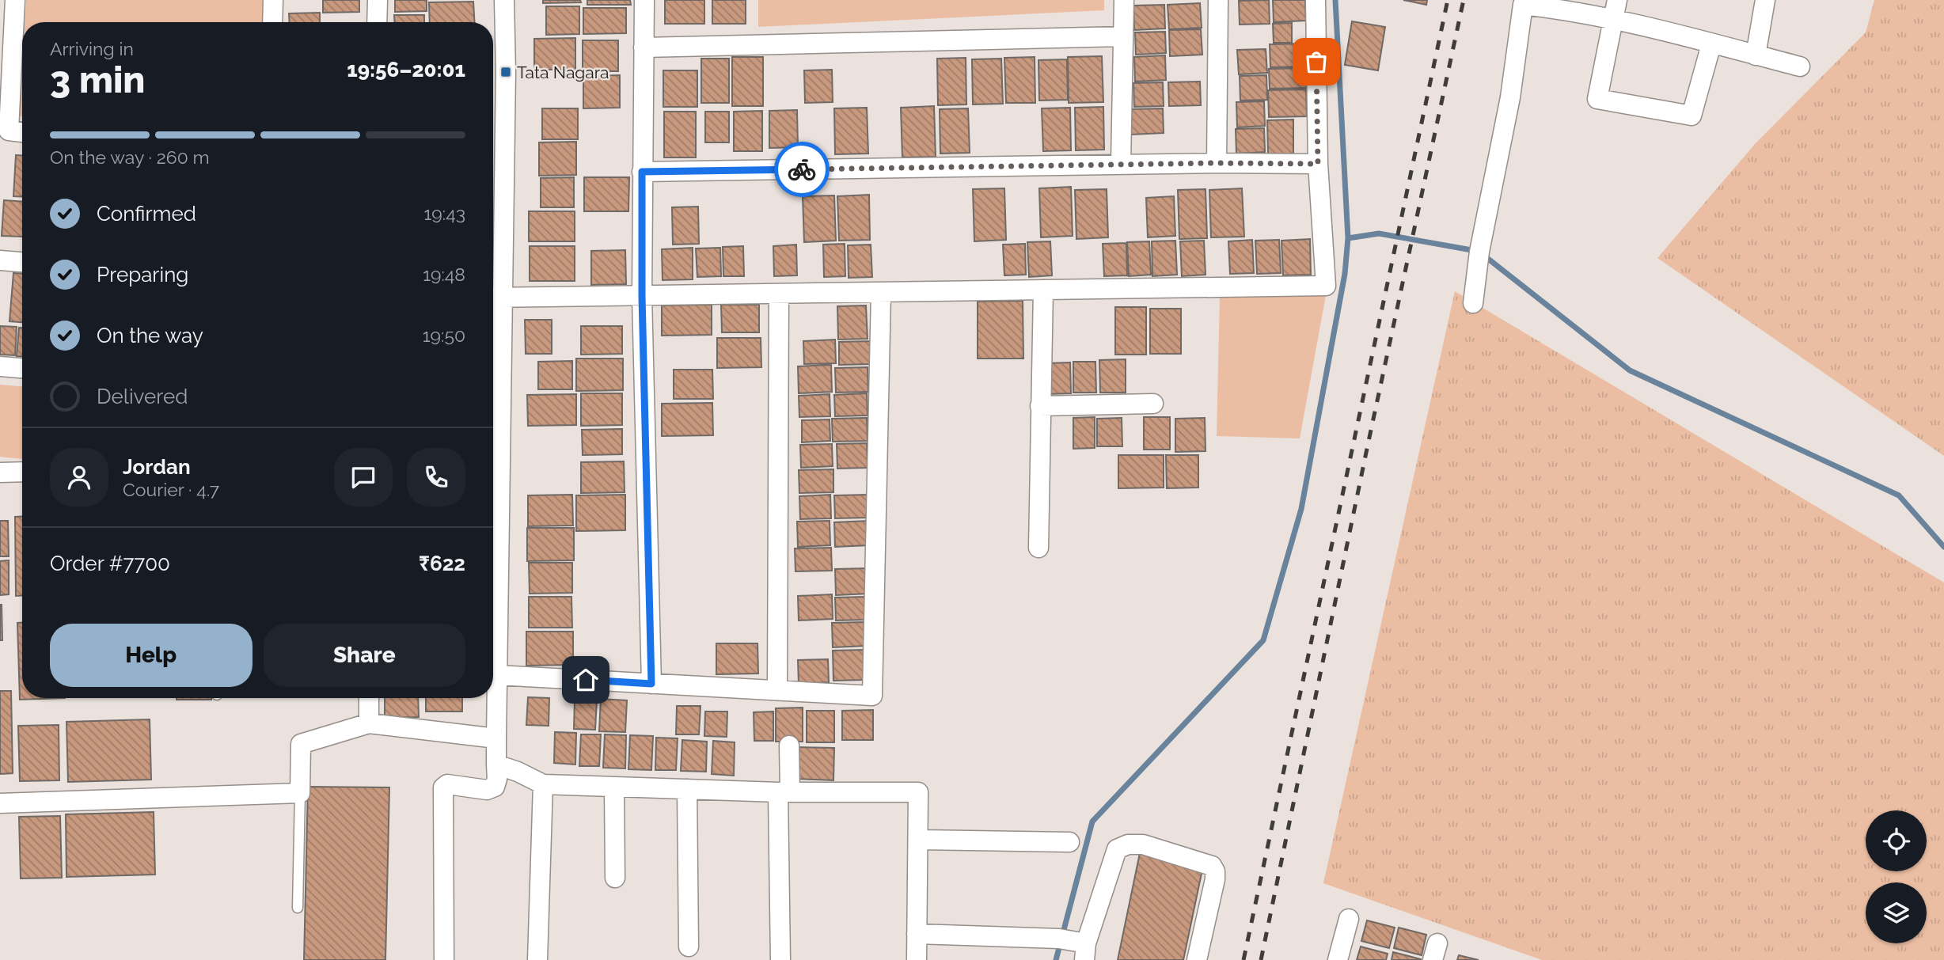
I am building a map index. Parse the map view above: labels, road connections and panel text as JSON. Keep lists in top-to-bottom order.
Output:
{
  "places": {
    "transit": ["Tata Nagara"]
  },
  "page": {
    "heading": ["3 min", "Arriving in", "19:56–20:01"],
    "panel": [
      "Jordan",
      "Courier · 4.7",
      "Order #7700",
      "₹622"
    ],
    "bar": "On the way · 260 m",
    "list": [
      ["Confirmed", "19:43"],
      ["Preparing", "19:48"],
      ["On the way", "19:50"],
      "Delivered"
    ],
    "buttons": ["Help", "Share"]
  }
}
